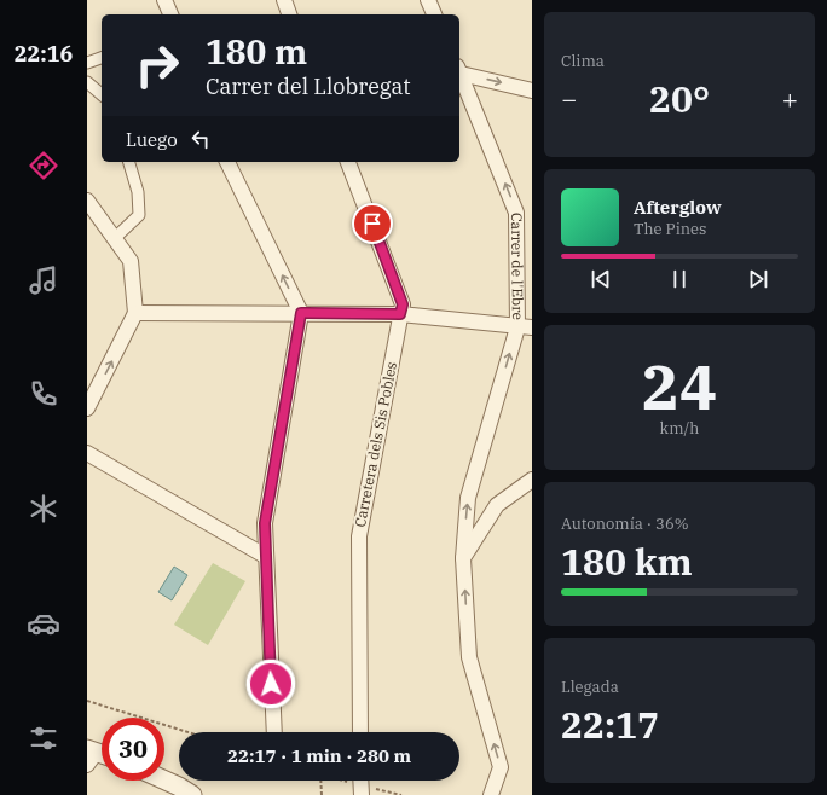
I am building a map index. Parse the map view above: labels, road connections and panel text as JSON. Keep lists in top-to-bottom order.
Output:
{
  "streets": {
    "street": ["Carrer de l'Ebre", "Carretera dels Sis Pobles"]
  },
  "one_way": ["Carrer de l'Ebre"],
  "page": {
    "tabs": "22:16",
    "tile": [
      "Clima",
      ["24", "km/h"],
      ["Autonomía · 36%", "180 km"],
      ["Llegada", "22:17"]
    ],
    "turn": ["180 m", "Carrer del Llobregat"],
    "heat": ["−", "20°", "+"],
    "then": "Luego",
    "song": ["Afterglow", "The Pines"],
    "limit": "30",
    "trip": "22:17 · 1 min · 280 m"
  }
}
